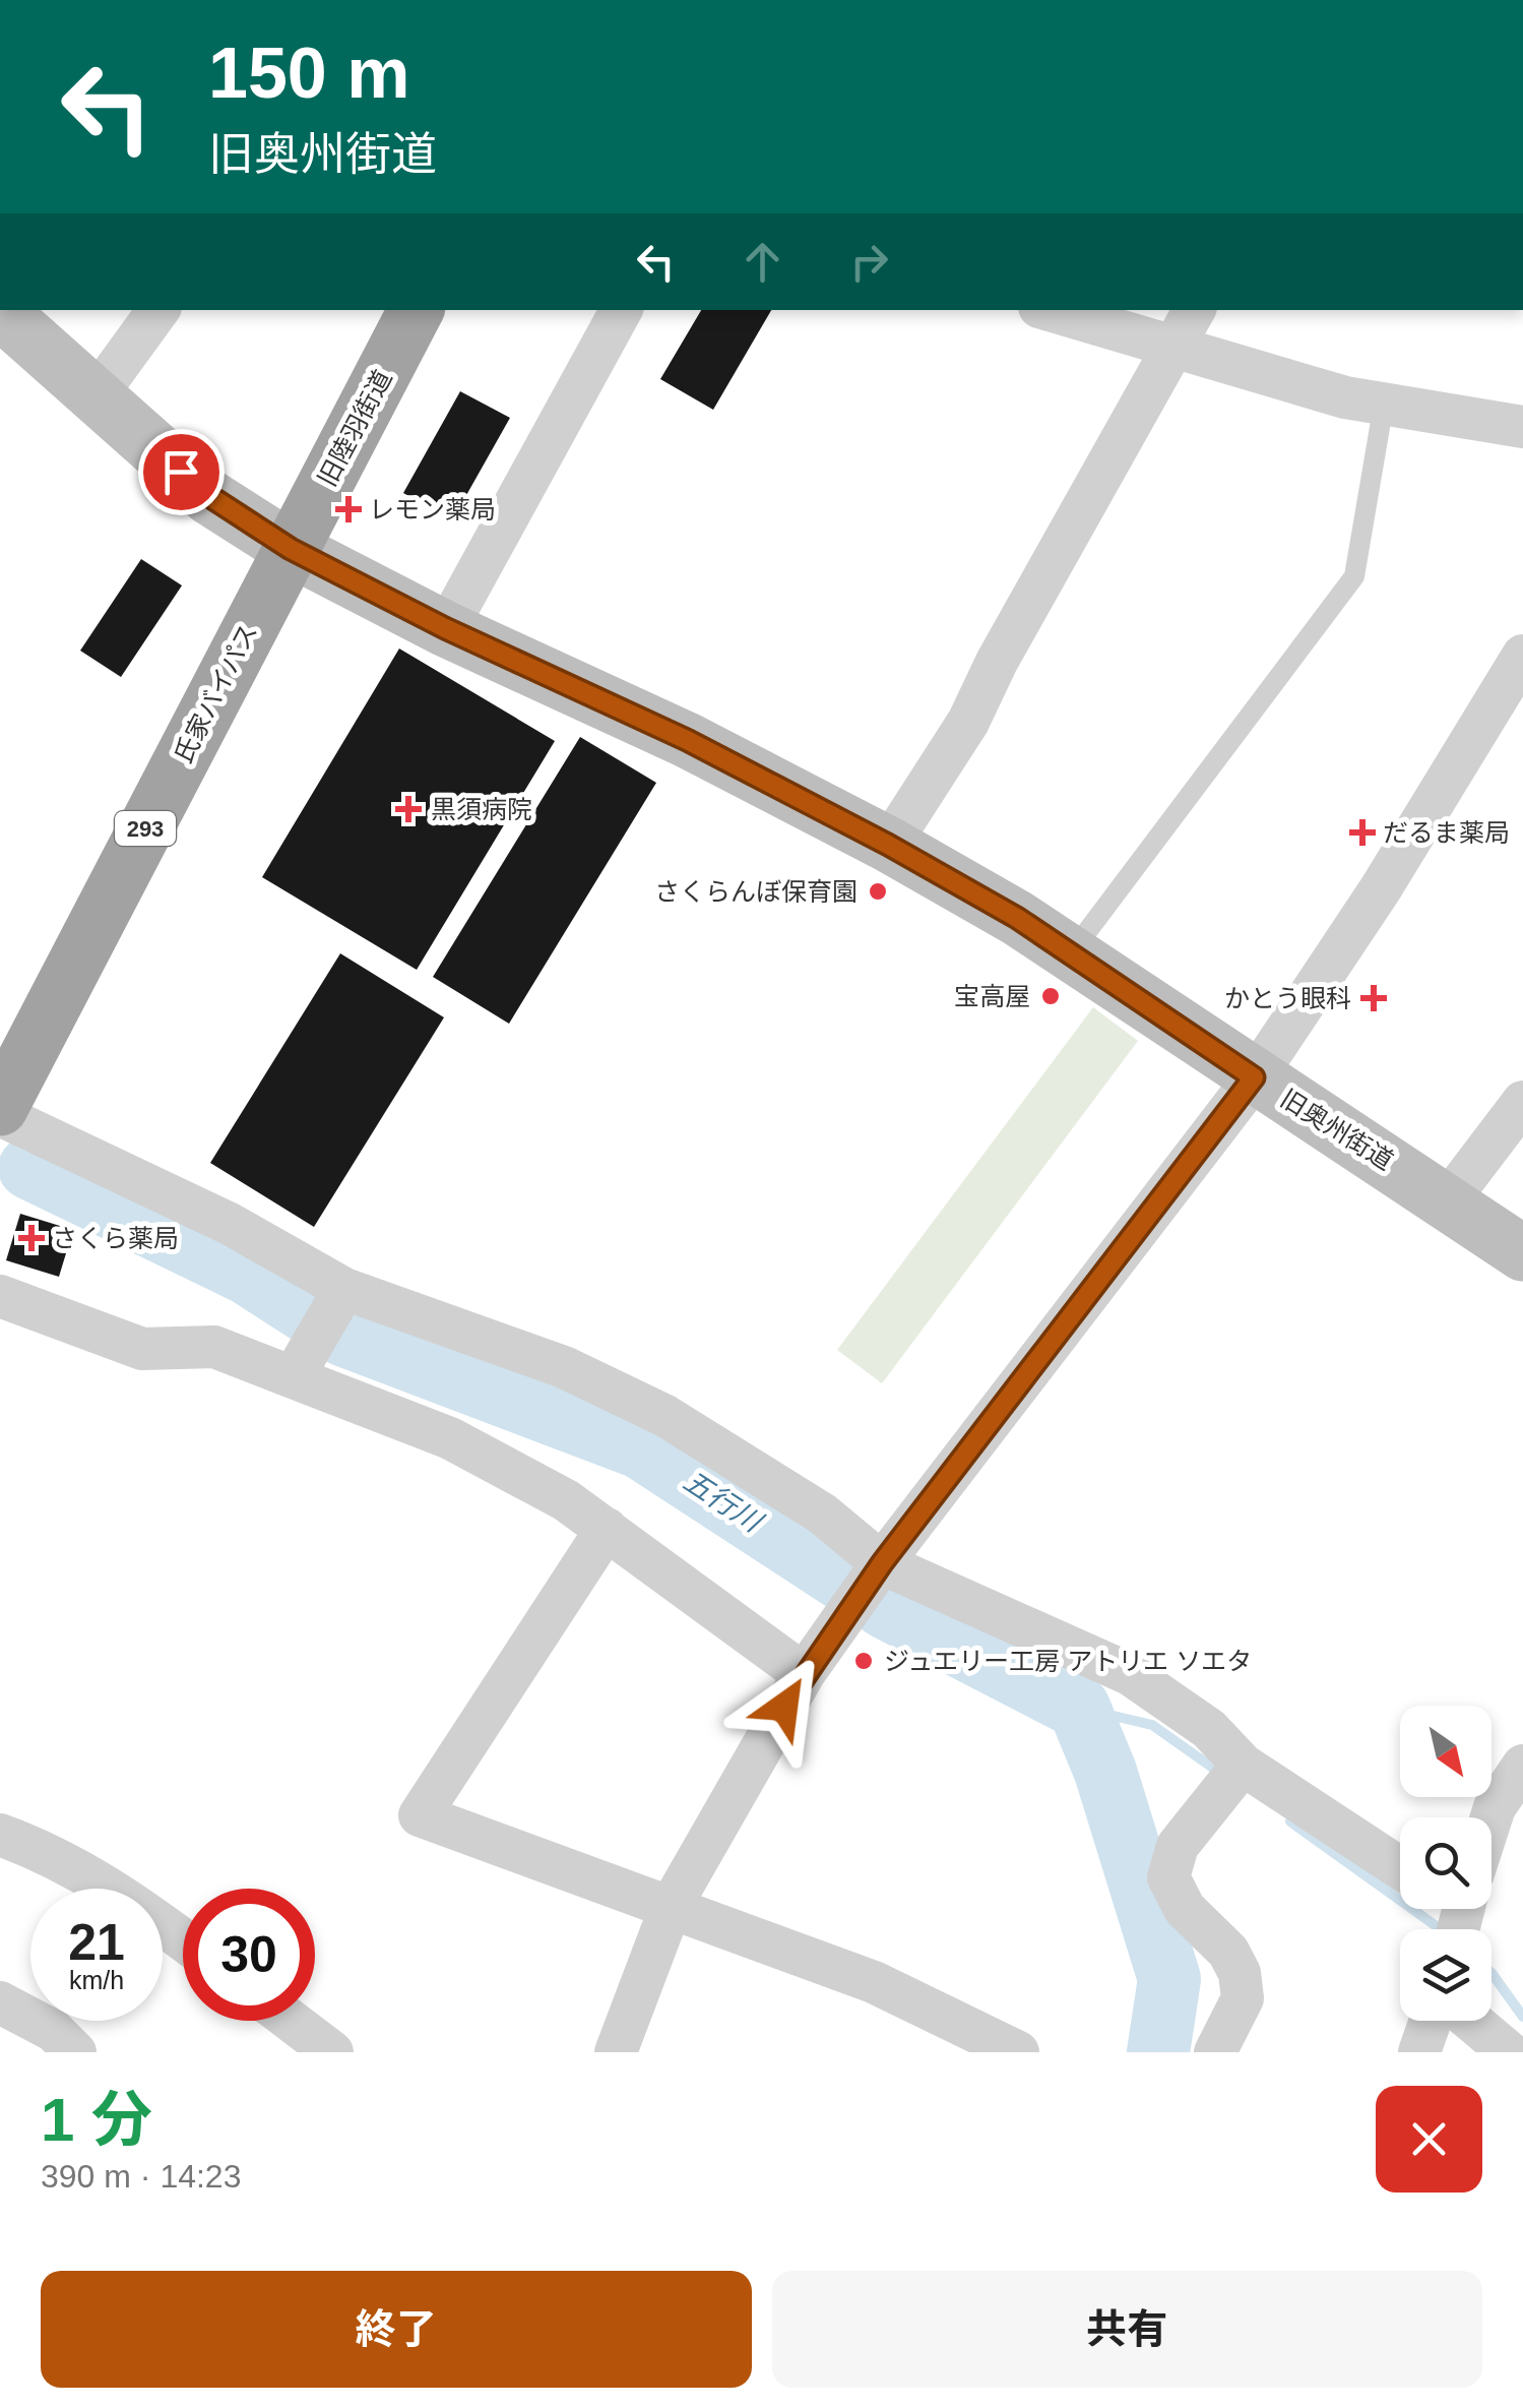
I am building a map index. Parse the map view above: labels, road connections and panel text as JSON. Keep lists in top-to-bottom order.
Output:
{
  "streets": {
    "highway": ["旧陸羽街道", "氏家バイパス", "293"],
    "main road": ["旧奥州街道"]
  },
  "crossings": [
    ["旧陸羽街道", "氏家バイパス"],
    ["旧陸羽街道", "旧奥州街道"],
    ["氏家バイパス", "旧奥州街道"]
  ],
  "water": ["五行川"],
  "places": {
    "health": [
      "レモン薬局",
      "黒須病院",
      "だるま薬局",
      "かとう眼科",
      "さくら薬局"
    ],
    "other": ["さくらんぼ保育園", "宝高屋", "ジュエリー工房 アトリエ ソエタ"]
  },
  "north": "bottom right",
  "page": {
    "turn": ["150 m", "旧奥州街道"],
    "speed": "21 km/h",
    "limit": "30",
    "heading": ["1 分", "390 m · 14:23"],
    "buttons": ["終了", "共有"]
  }
}
